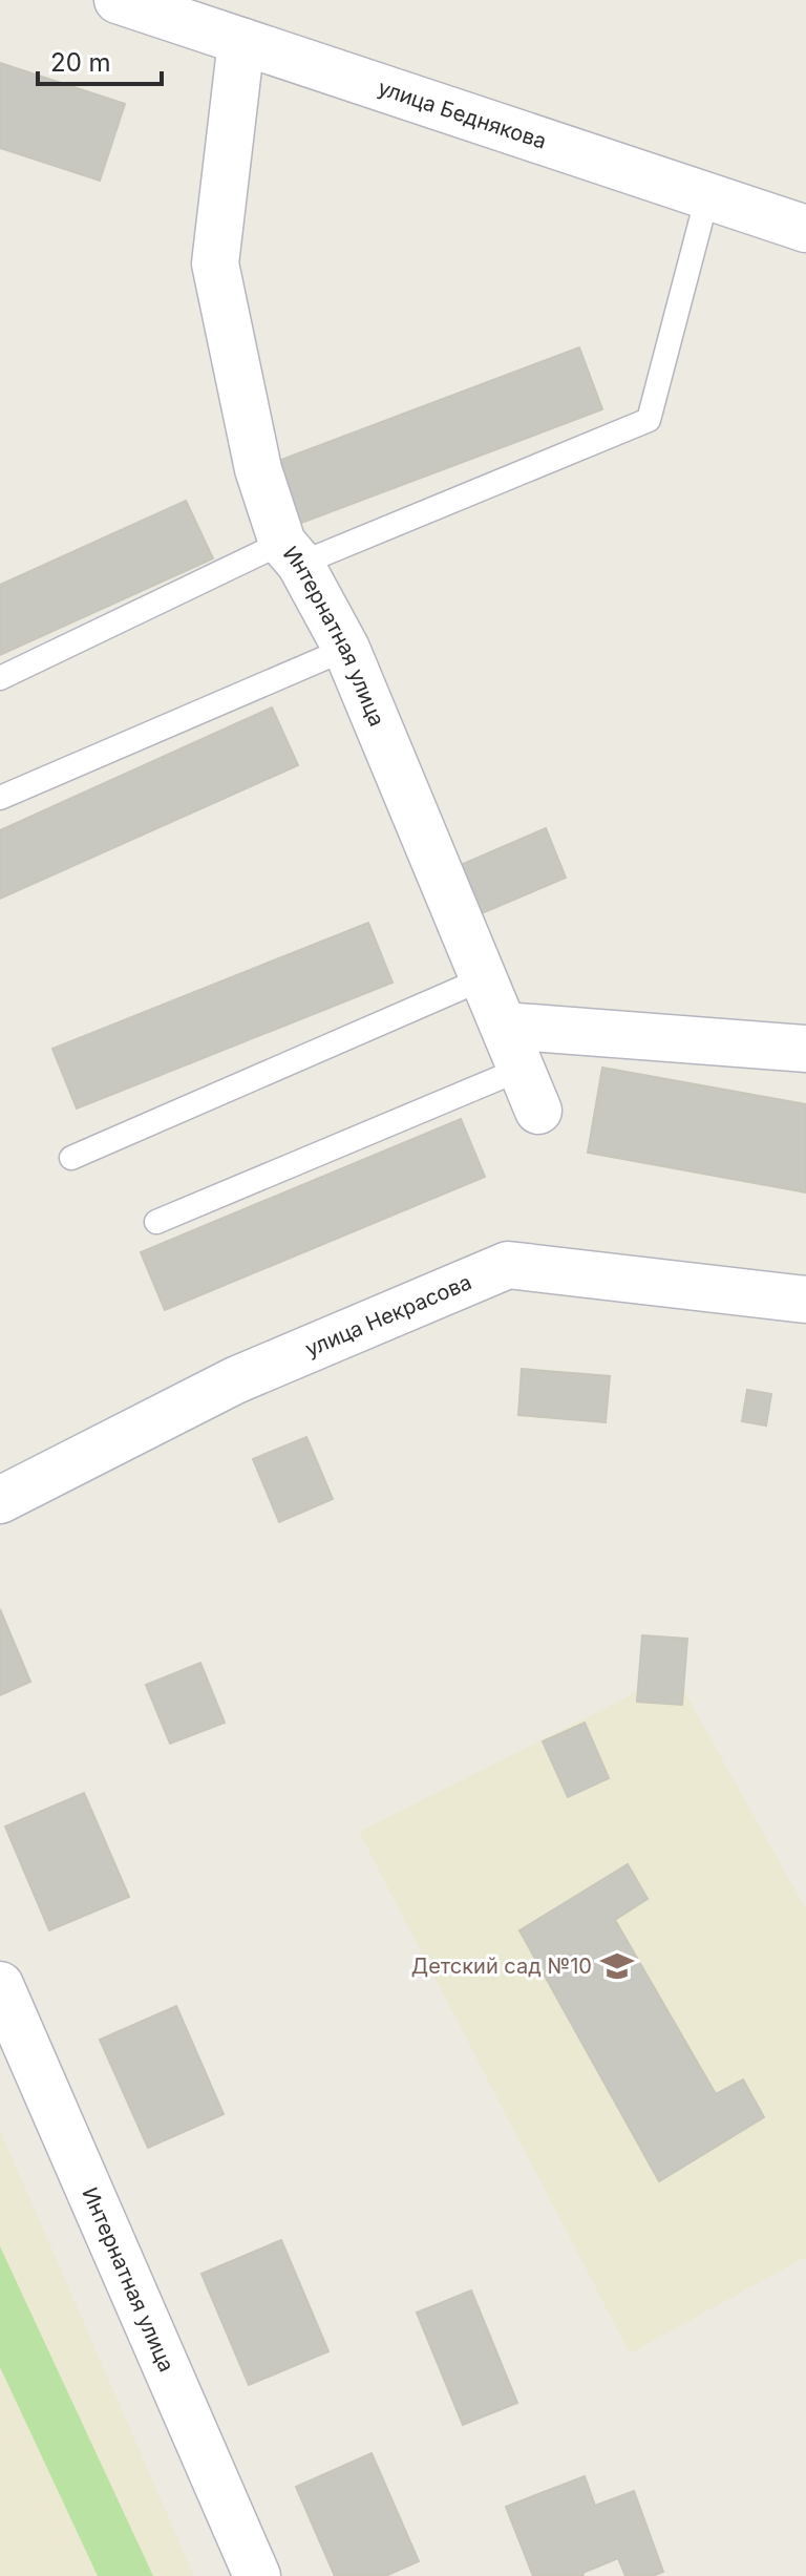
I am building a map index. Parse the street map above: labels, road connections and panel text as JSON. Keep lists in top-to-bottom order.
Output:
{
  "streets": {
    "street": ["улица Беднякова", "Интернатная улица", "улица Некрасова"]
  },
  "crossings": [
    ["улица Беднякова", "Интернатная улица"]
  ],
  "places": {
    "school or university": ["Детский сад №10"]
  },
  "scale_bar": "20 m"
}
